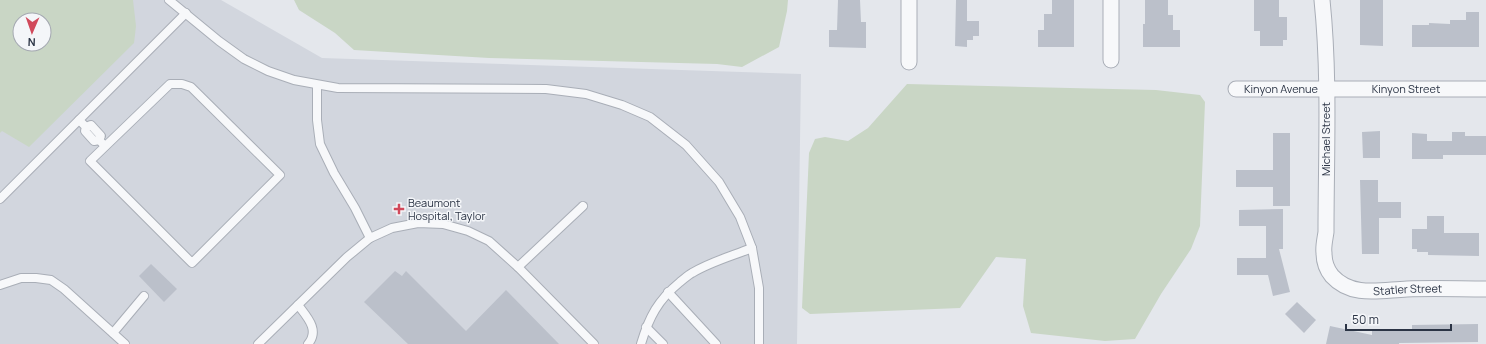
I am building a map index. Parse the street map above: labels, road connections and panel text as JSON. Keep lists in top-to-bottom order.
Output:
{
  "streets": {
    "street": [
      "Kinyon Avenue",
      "Kinyon Street",
      "Michael Street",
      "Statler Street"
    ]
  },
  "crossings": [
    ["Kinyon Avenue", "Kinyon Street"],
    ["Kinyon Avenue", "Michael Street"],
    ["Kinyon Street", "Michael Street"],
    ["Michael Street", "Statler Street"]
  ],
  "places": {
    "health": ["Beaumont Hospital, Taylor"]
  },
  "scale_bar": "50 m",
  "north": "bottom"
}
